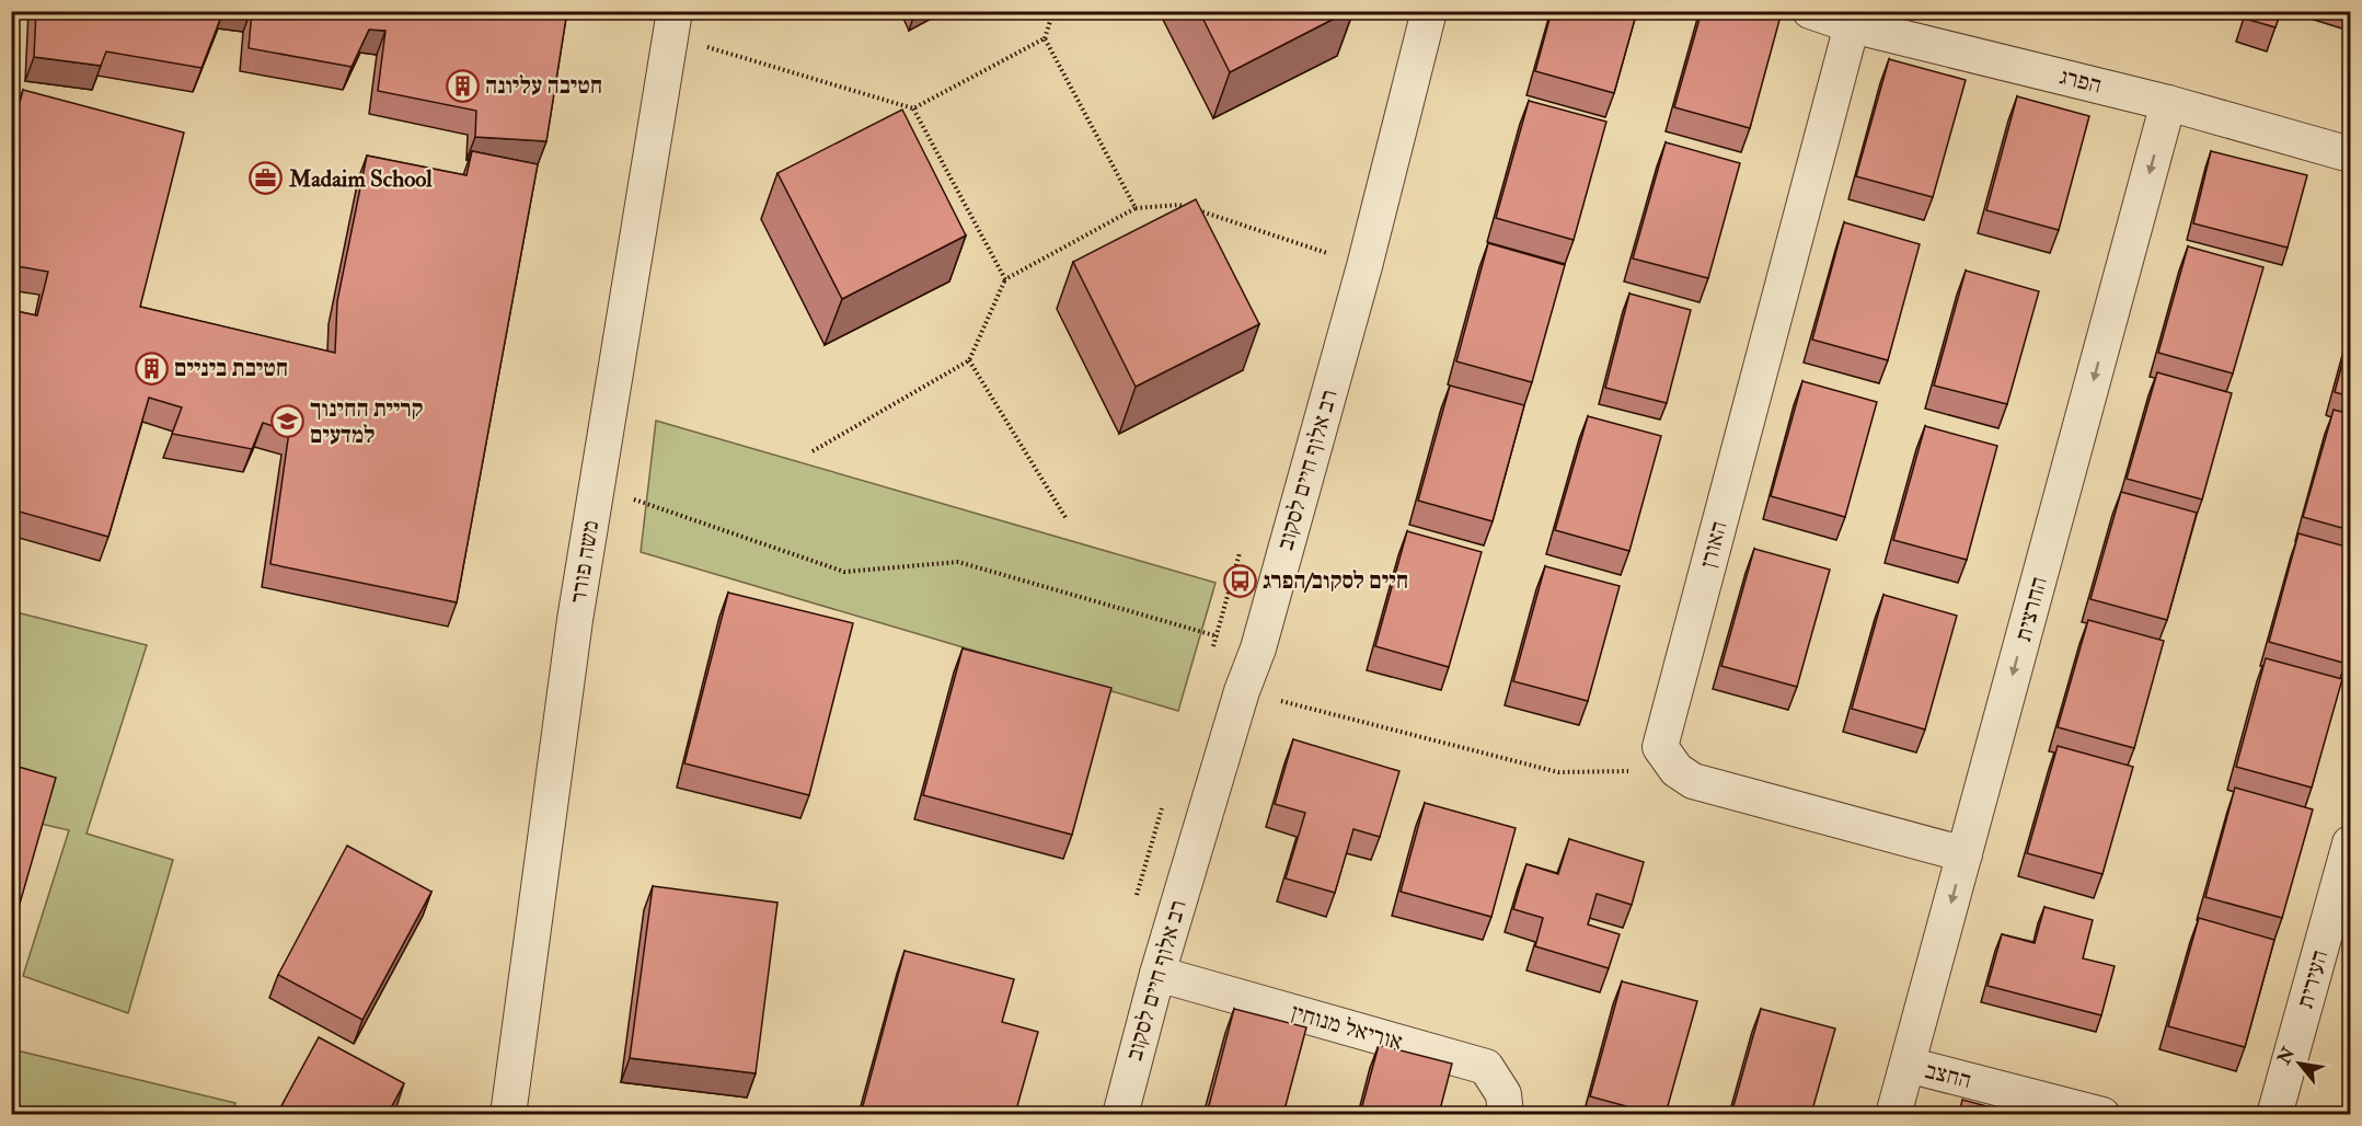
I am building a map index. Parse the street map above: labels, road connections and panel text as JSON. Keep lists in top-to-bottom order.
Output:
{
  "streets": {
    "street": [
      "הפרג",
      "רב אלוף חיים לסקוב",
      "האורן",
      "משה פורר",
      "החרצית",
      "העירית",
      "אוריאל מנוחין",
      "החצב"
    ]
  },
  "crossings": [
    ["הפרג", "האורן"],
    ["הפרג", "החרצית"],
    ["רב אלוף חיים לסקוב", "אוריאל מנוחין"],
    ["החרצית", "החצב"]
  ],
  "one_way": ["החרצית"],
  "places": {
    "building": ["חטיבה עליונה", "חטיבת ביניים"],
    "office": ["Madaim School"],
    "school or university": ["קריית החינוך למדעים"],
    "bus stop": ["חיים לסקוב/הפרג"]
  },
  "north": "top left"
}
